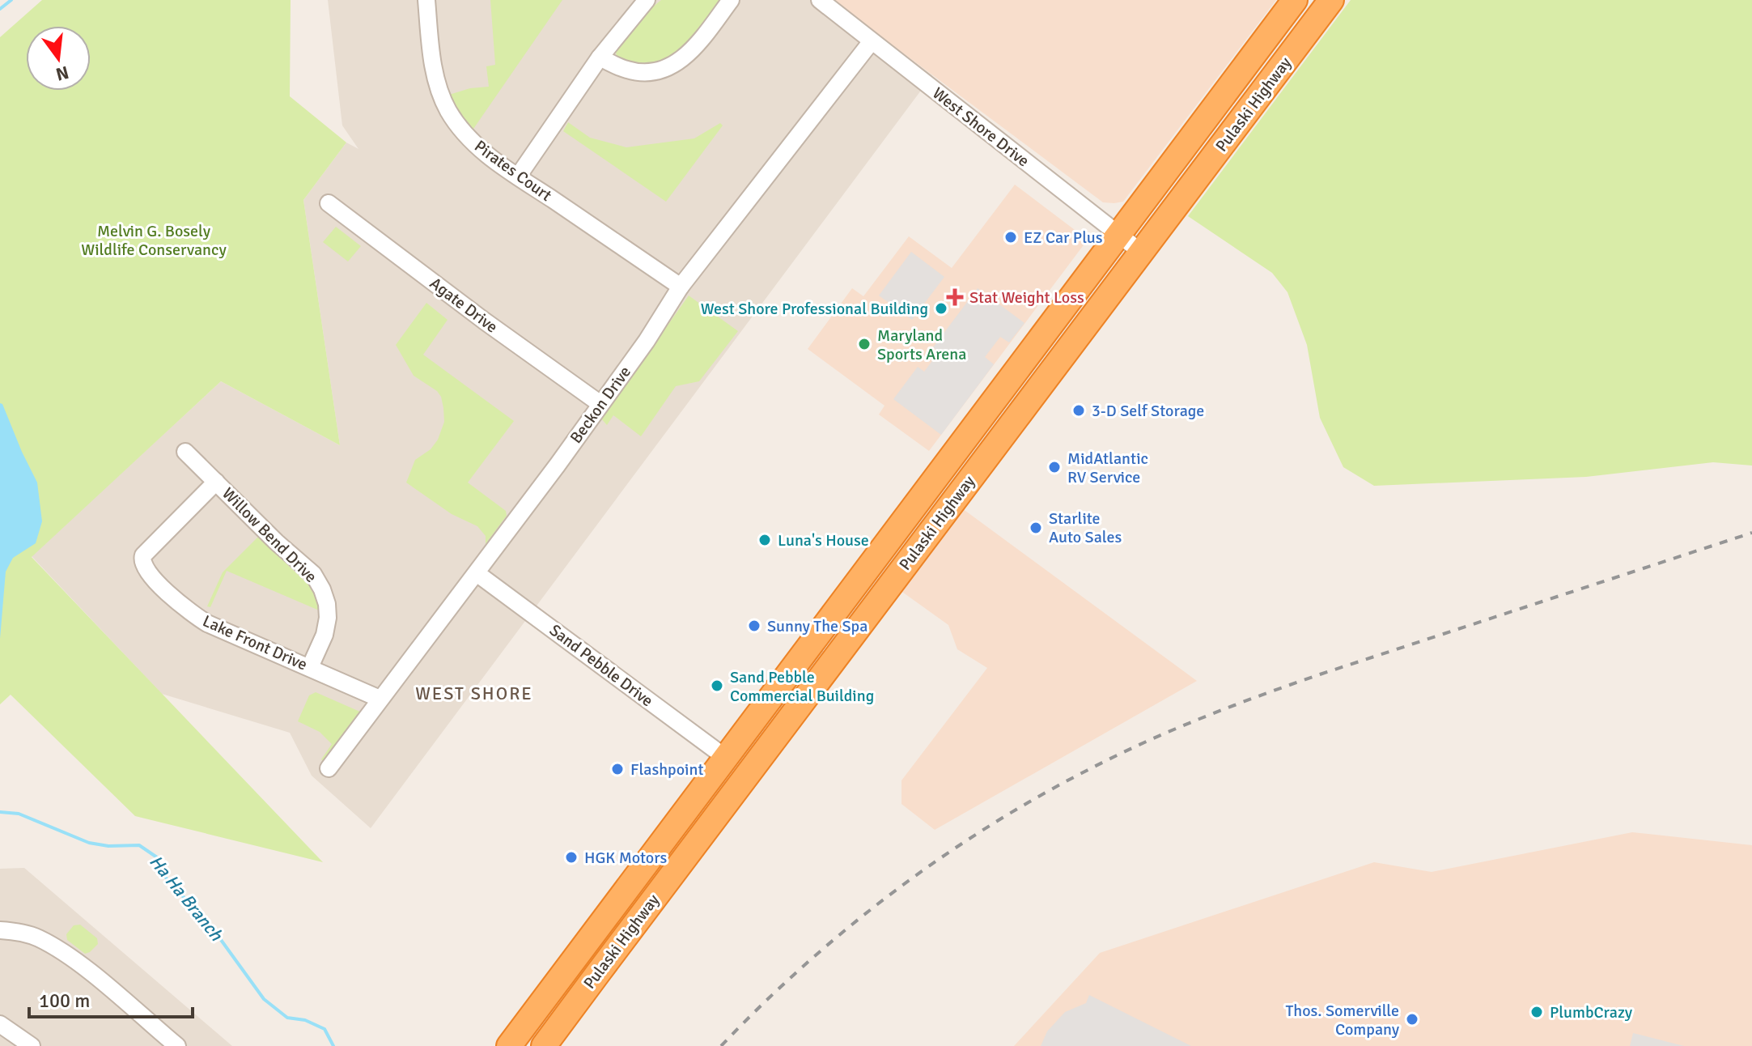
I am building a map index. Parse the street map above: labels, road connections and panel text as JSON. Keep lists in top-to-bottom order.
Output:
{
  "streets": {
    "highway": ["Pulaski Highway"],
    "street": [
      "West Shore Drive",
      "Pirates Court",
      "Agate Drive",
      "Beckon Drive",
      "Willow Bend Drive",
      "Lake Front Drive",
      "Sand Pebble Drive"
    ]
  },
  "crossings": [
    ["Pulaski Highway", "West Shore Drive"],
    ["Pulaski Highway", "Sand Pebble Drive"],
    ["West Shore Drive", "Beckon Drive"],
    ["Pirates Court", "Beckon Drive"],
    ["Agate Drive", "Beckon Drive"],
    ["Beckon Drive", "Lake Front Drive"],
    ["Beckon Drive", "Sand Pebble Drive"],
    ["Willow Bend Drive", "Lake Front Drive"]
  ],
  "districts": ["WEST SHORE"],
  "water": ["Ha Ha Branch"],
  "parks": ["Melvin G. Bosely Wildlife Conservancy"],
  "places": {
    "other": [
      "EZ Car Plus",
      "West Shore Professional Building",
      "Maryland Sports Arena",
      "3-D Self Storage",
      "MidAtlantic RV Service",
      "Starlite Auto Sales",
      "Luna's House",
      "Sunny The Spa",
      "Sand Pebble Commercial Building",
      "Flashpoint",
      "HGK Motors",
      "PlumbCrazy",
      "Thos. Somerville Company"
    ],
    "health": ["Stat Weight Loss"]
  },
  "scale_bar": "100 m",
  "north": "bottom"
}
